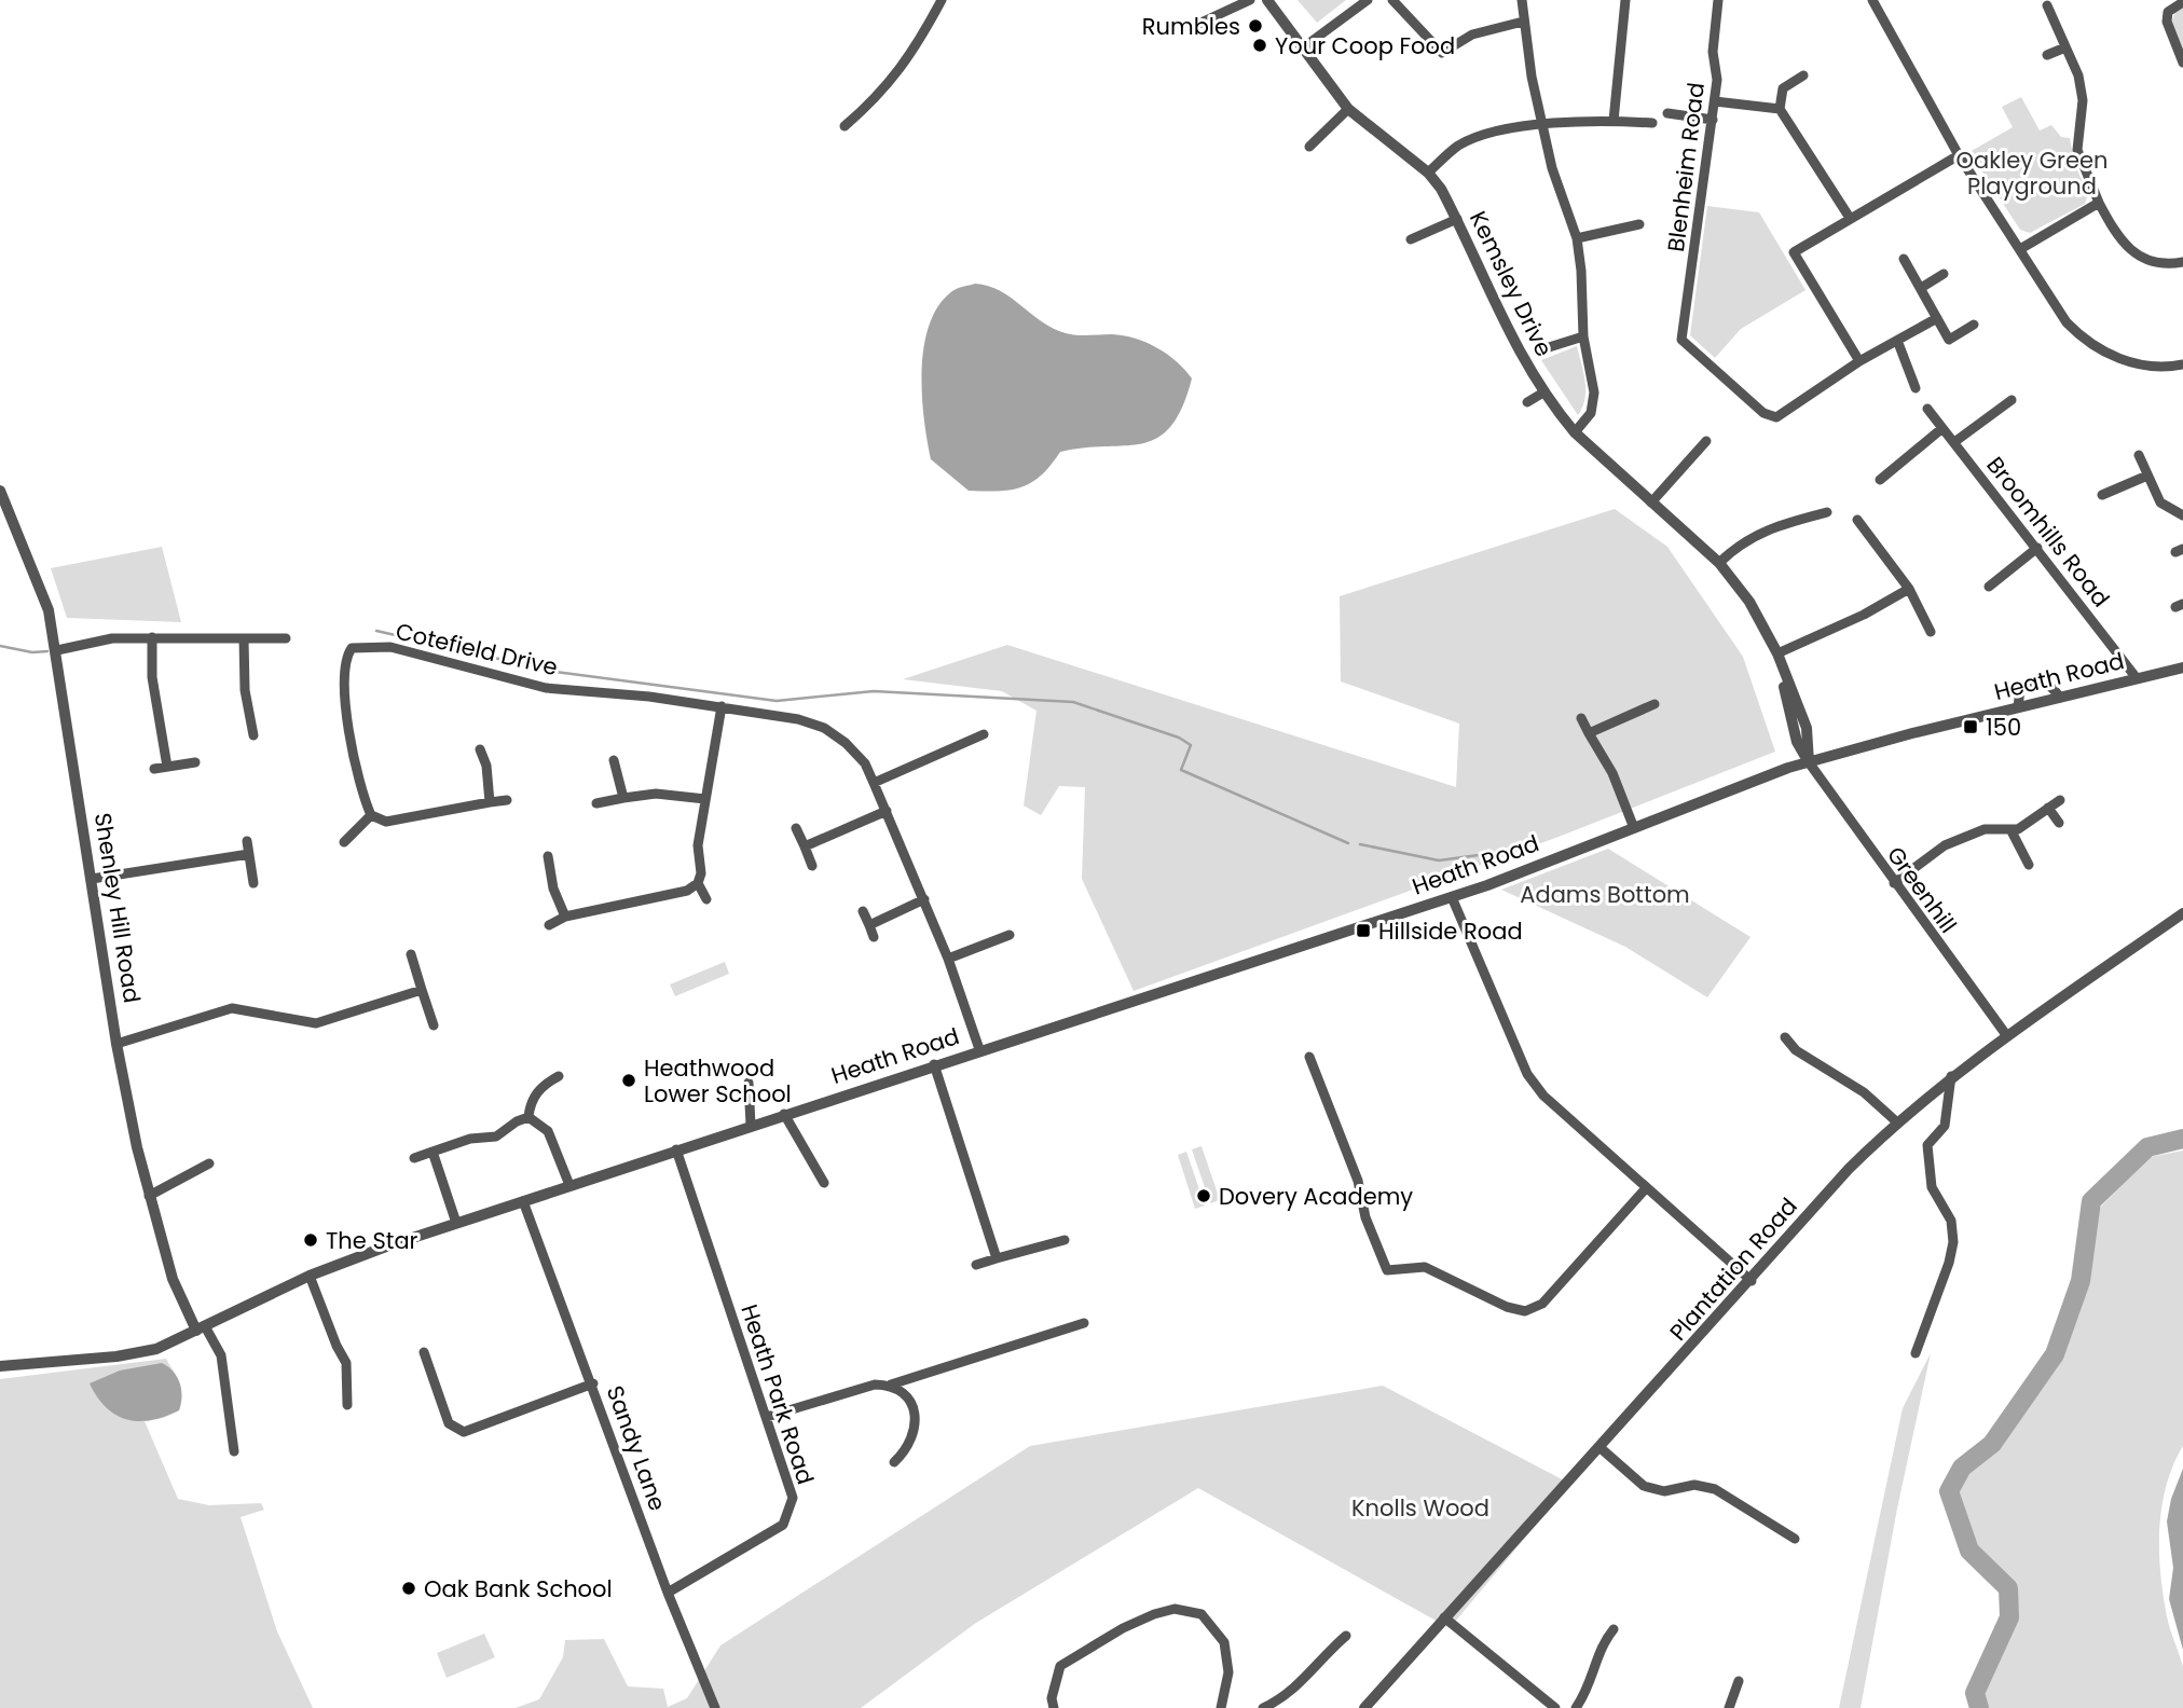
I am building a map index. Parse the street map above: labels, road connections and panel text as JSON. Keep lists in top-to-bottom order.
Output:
{
  "streets": {
    "street": [
      "Blenheim Road",
      "Kemsley Drive",
      "Broomhills Road",
      "Cotefield Drive",
      "Heath Road",
      "Greenhill",
      "Shenley Hill Road",
      "Plantation Road",
      "Heath Park Road",
      "Sandy Lane"
    ]
  },
  "crossings": [
    ["Kemsley Drive", "Heath Road"],
    ["Kemsley Drive", "Greenhill"],
    ["Broomhills Road", "Heath Road"],
    ["Cotefield Drive", "Heath Road"],
    ["Heath Road", "Greenhill"],
    ["Heath Road", "Shenley Hill Road"],
    ["Heath Road", "Heath Park Road"],
    ["Heath Road", "Sandy Lane"],
    ["Greenhill", "Plantation Road"],
    ["Heath Park Road", "Sandy Lane"]
  ],
  "parks": ["Oakley Green Playground", "Adams Bottom", "Knolls Wood"],
  "places": {
    "other": [
      "Rumbles",
      "Your Coop Food",
      "Heathwood Lower School",
      "Dovery Academy",
      "The Star",
      "Oak Bank School"
    ],
    "transit": ["150", "Hillside Road"]
  }
}
